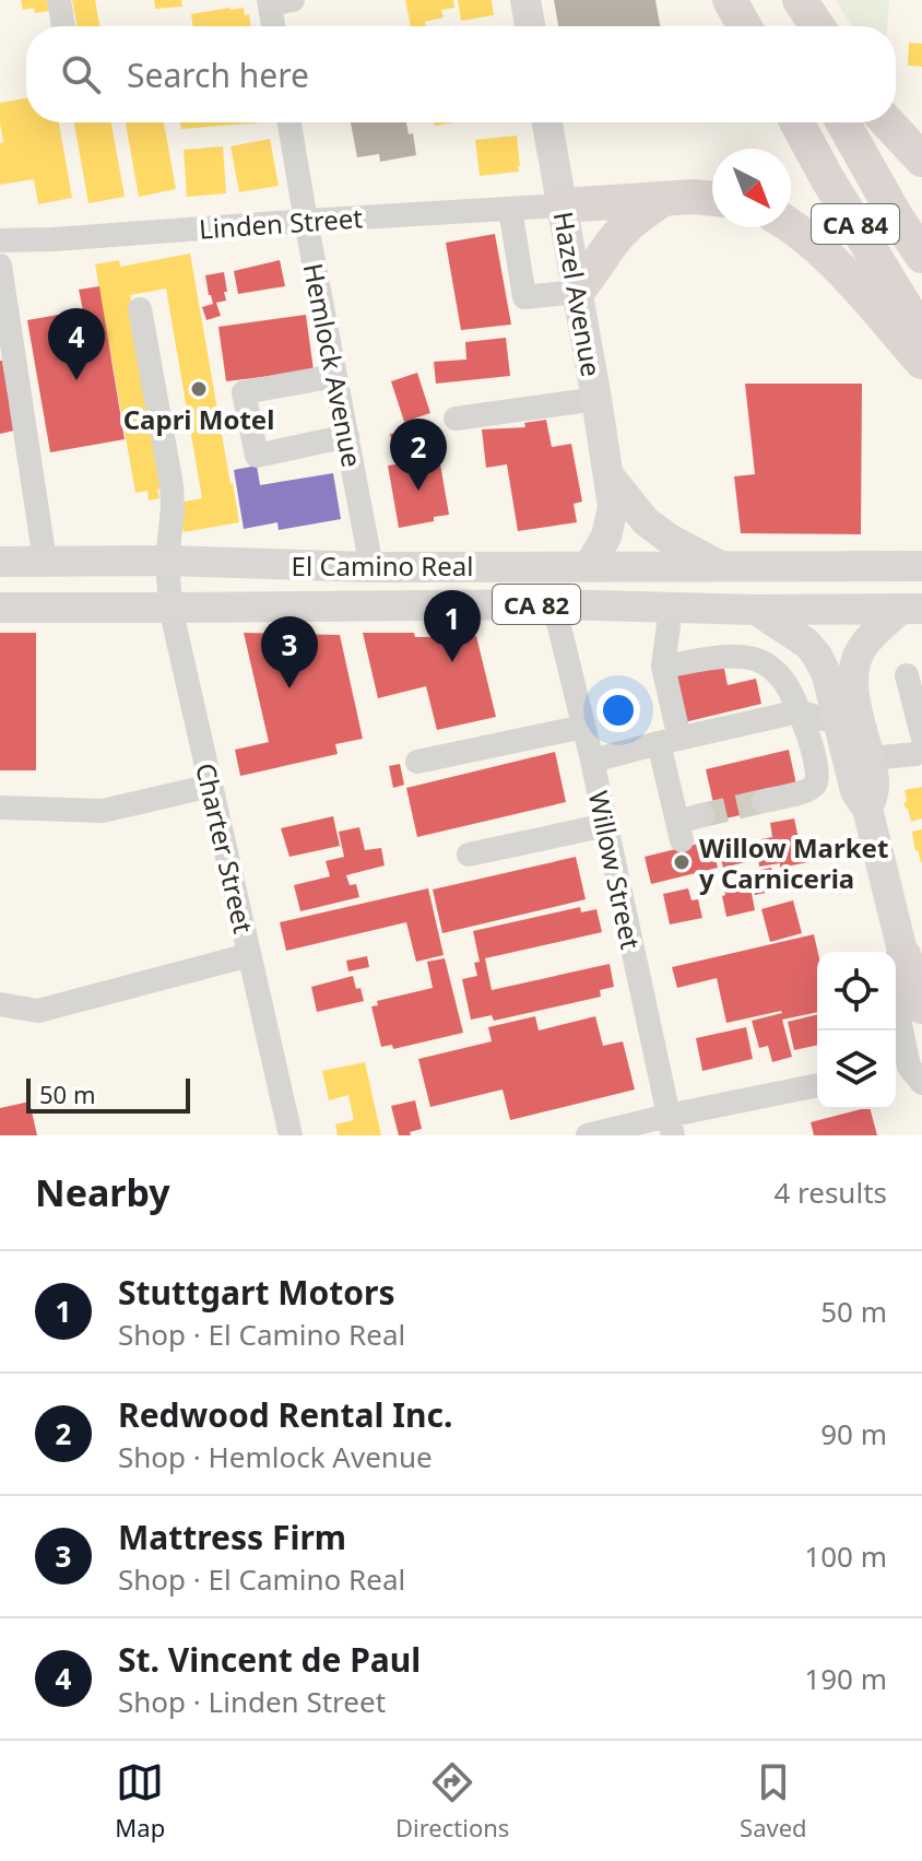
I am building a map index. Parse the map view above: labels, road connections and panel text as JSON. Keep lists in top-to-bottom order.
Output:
{
  "streets": {
    "highway": ["CA 84"],
    "main road": ["Hazel Avenue", "El Camino Real", "CA 82"],
    "street": [
      "Linden Street",
      "Hemlock Avenue",
      "Charter Street",
      "Willow Street"
    ]
  },
  "crossings": [
    ["Linden Street", "Hazel Avenue"],
    ["Linden Street", "Hemlock Avenue"],
    ["Hazel Avenue", "El Camino Real"],
    ["Hemlock Avenue", "El Camino Real"],
    ["El Camino Real", "Charter Street"],
    ["El Camino Real", "Willow Street"]
  ],
  "places": ["Capri Motel", "Willow Market y Carniceria"],
  "scale_bar": "50 m",
  "north": "bottom right",
  "page": {
    "search": "Search here",
    "pins": [
      "4",
      "2",
      "1",
      "3"
    ],
    "scale": "50 m",
    "heading": ["Nearby", "4 results"],
    "list": [
      {
        "mark": "1",
        "name": "Stuttgart Motors",
        "note": "Shop · El Camino Real",
        "value": "50 m"
      },
      {
        "mark": "2",
        "name": "Redwood Rental Inc.",
        "note": "Shop · Hemlock Avenue",
        "value": "90 m"
      },
      {
        "mark": "3",
        "name": "Mattress Firm",
        "note": "Shop · El Camino Real",
        "value": "100 m"
      },
      {
        "mark": "4",
        "name": "St. Vincent de Paul",
        "note": "Shop · Linden Street",
        "value": "190 m"
      }
    ],
    "nav": ["Map", "Directions", "Saved"]
  }
}
